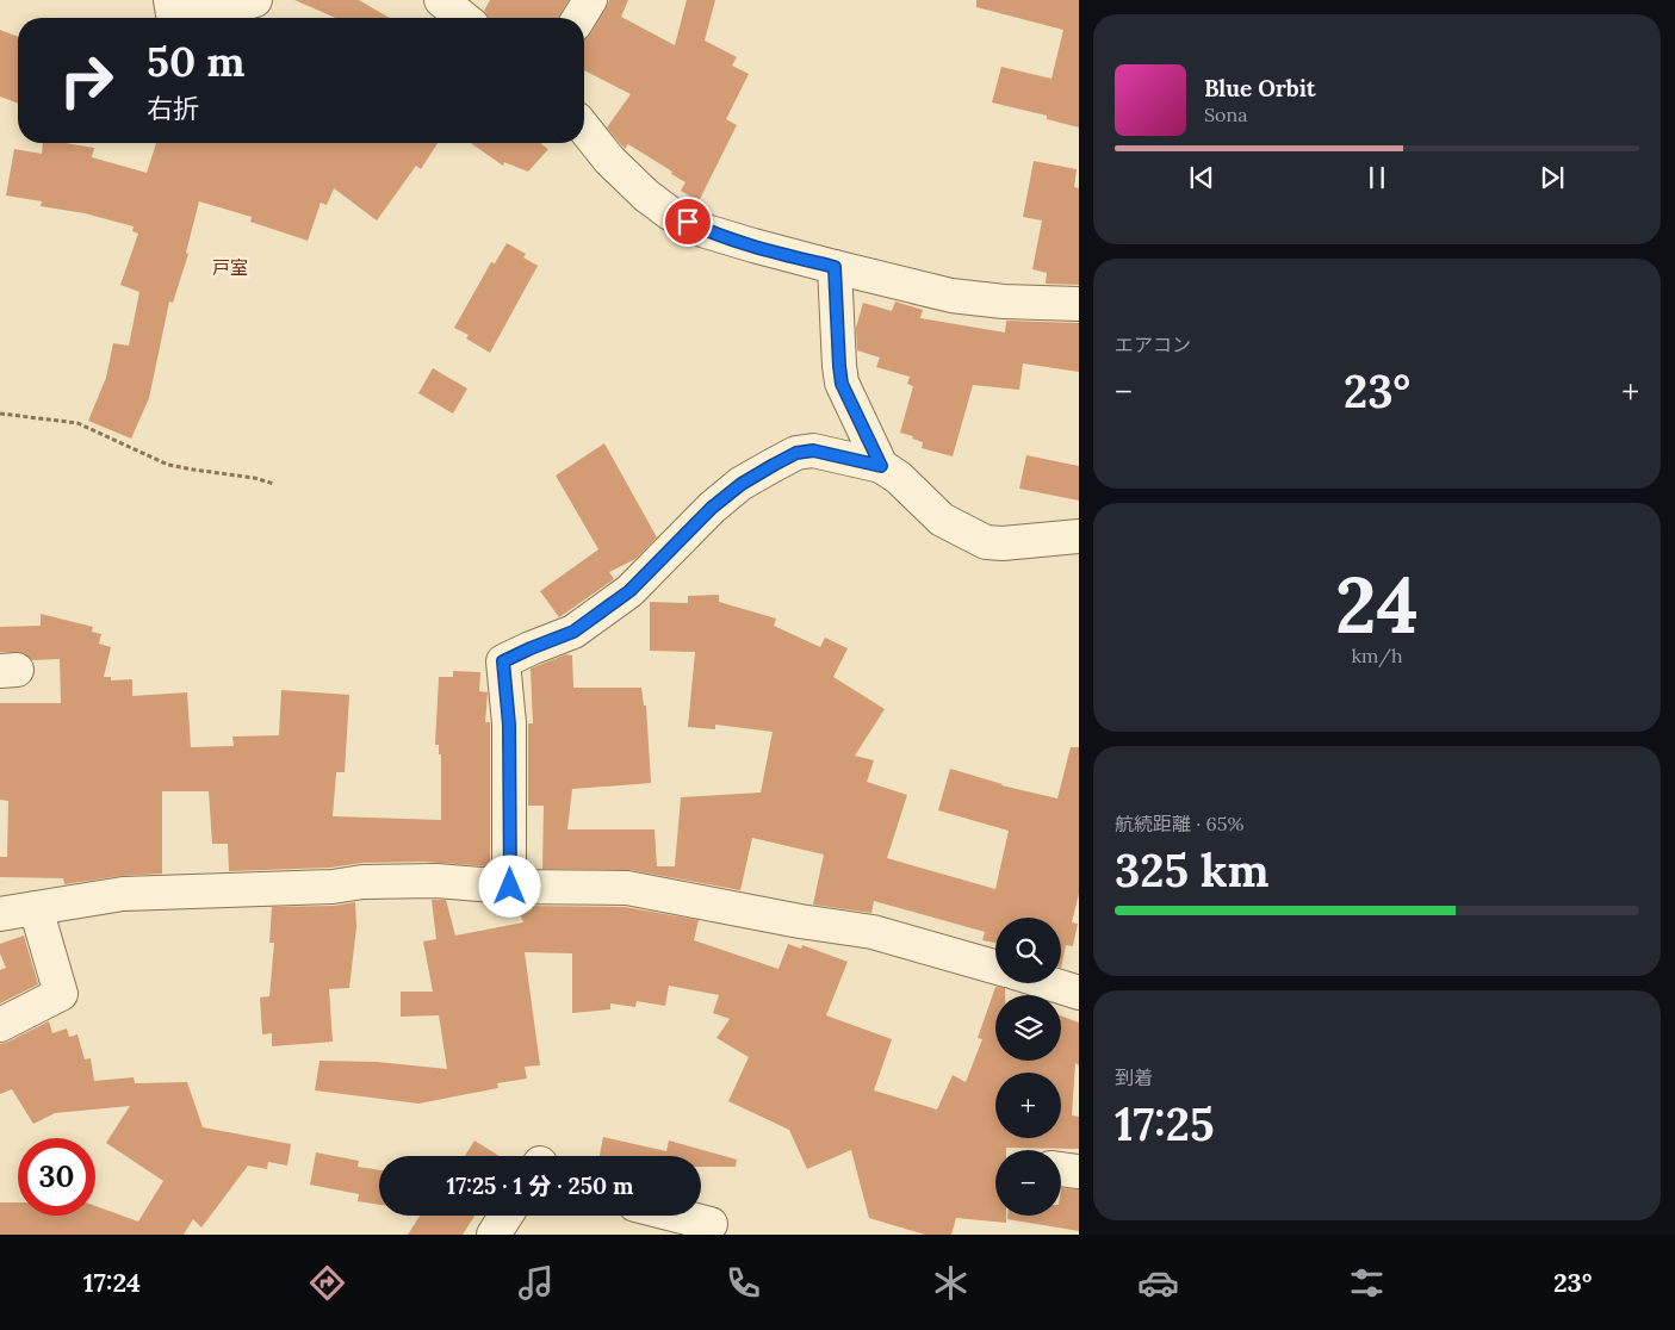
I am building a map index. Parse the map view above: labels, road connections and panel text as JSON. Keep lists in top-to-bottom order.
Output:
{
  "districts": ["戸室"],
  "page": {
    "turn": ["50 m", "右折"],
    "song": ["Blue Orbit", "Sona"],
    "tile": [
      "エアコン",
      ["24", "km/h"],
      ["航続距離 · 65%", "325 km"],
      ["到着", "17:25"]
    ],
    "heat": ["−", "23°", "+"],
    "map_buttons": ["+", "−"],
    "limit": "30",
    "trip": "17:25 · 1 分 · 250 m",
    "tabs": ["17:24", "23°"]
  }
}
